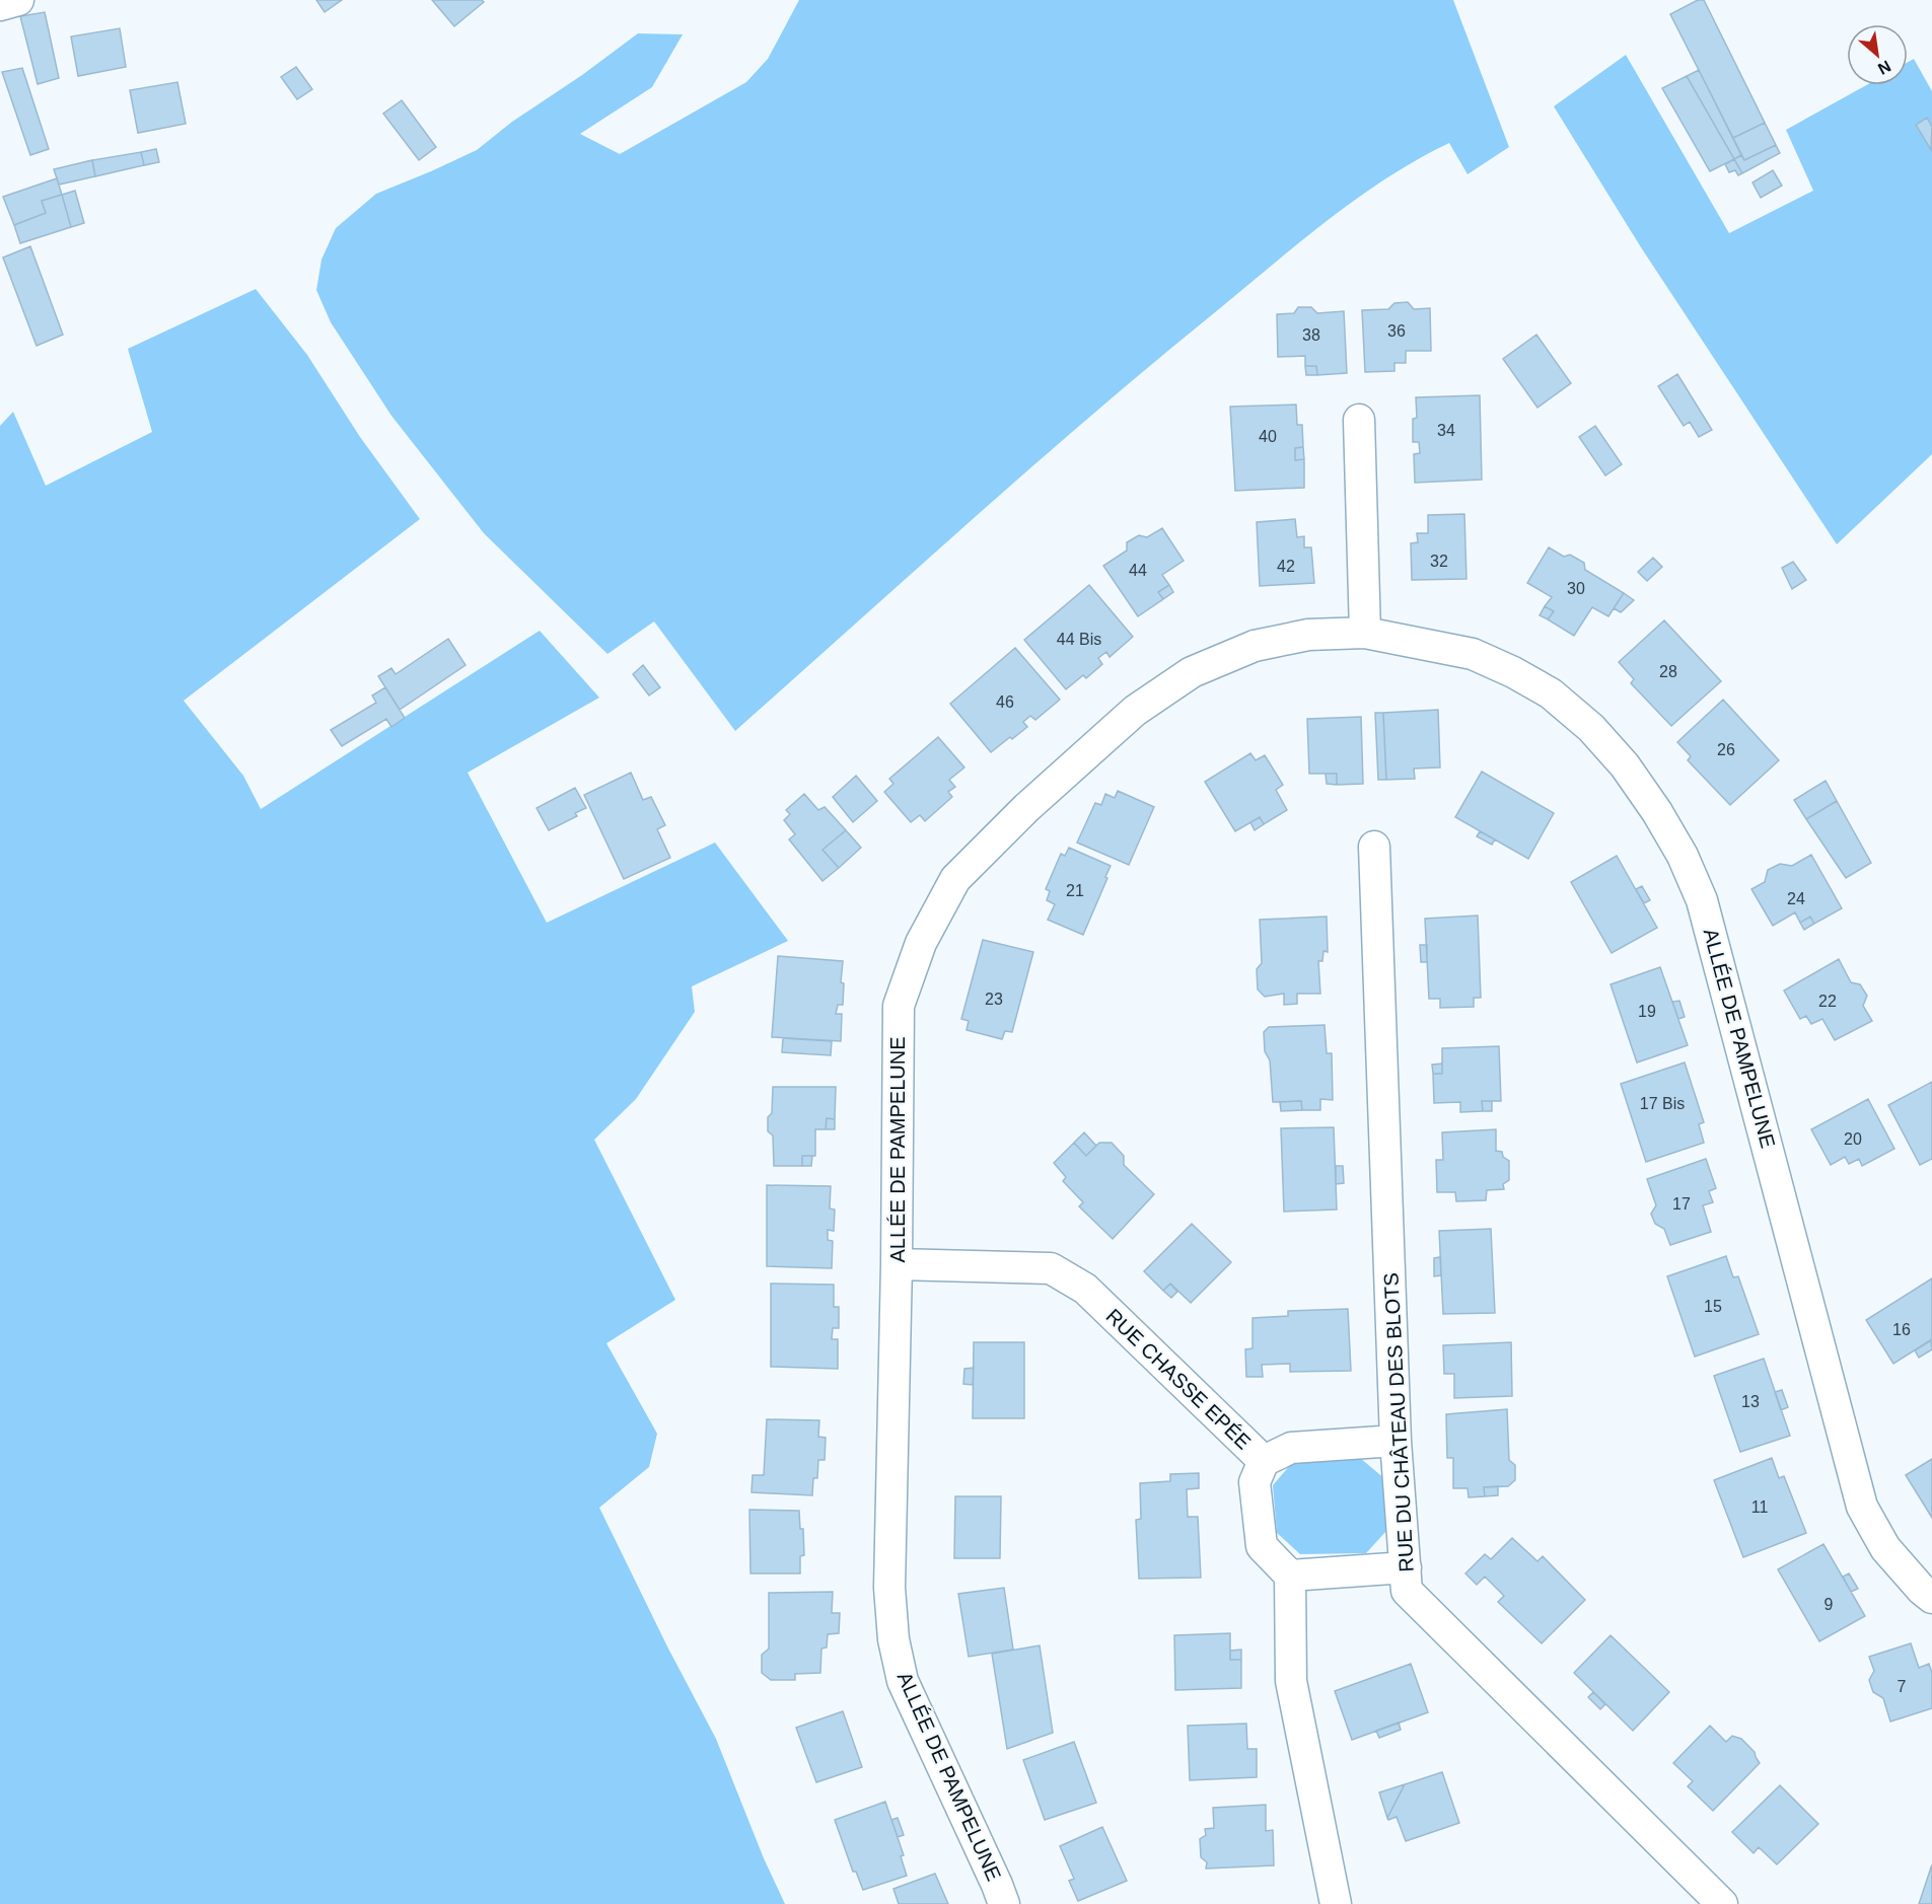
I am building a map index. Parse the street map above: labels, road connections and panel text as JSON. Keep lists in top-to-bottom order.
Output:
{
  "streets": {
    "street": ["ALLÉE DE PAMPELUNE", "RUE CHASSE EPÉE", "RUE DU CHÂTEAU DES BLOTS"]
  },
  "crossings": [
    ["ALLÉE DE PAMPELUNE", "RUE CHASSE EPÉE"]
  ],
  "house_numbers": [
    "36",
    "38",
    "34",
    "40",
    "32",
    "42",
    "44",
    "30",
    "44 Bis",
    "28",
    "46",
    "26",
    "21",
    "24",
    "23",
    "22",
    "19",
    "17 Bis",
    "20",
    "17",
    "15",
    "16",
    "13",
    "11",
    "9",
    "7"
  ],
  "north": "bottom right"
}
